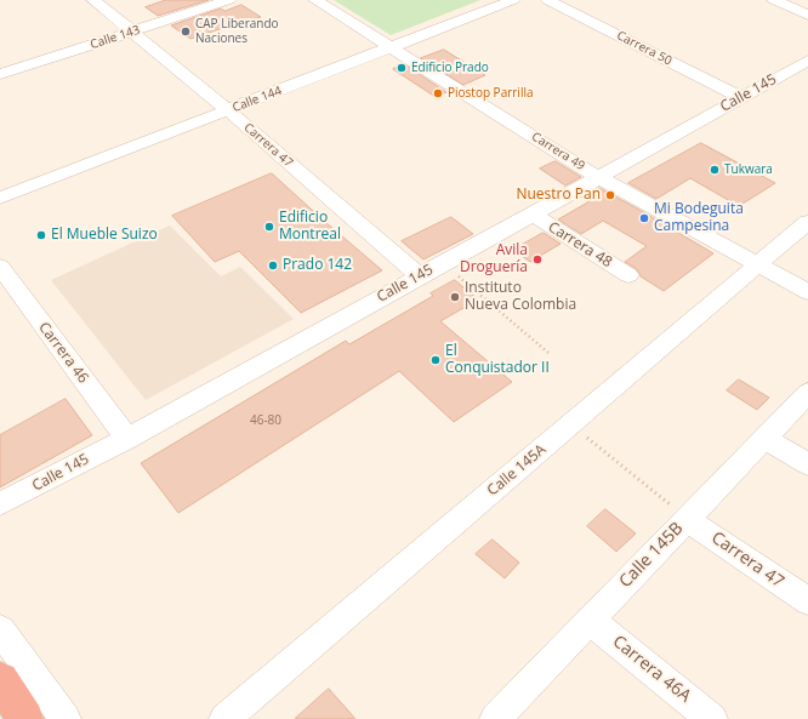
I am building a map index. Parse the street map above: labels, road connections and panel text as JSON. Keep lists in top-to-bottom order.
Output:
{
  "streets": {
    "street": [
      "Calle 143",
      "Carrera 50",
      "Calle 145",
      "Calle 144",
      "Carrera 47",
      "Carrera 49",
      "Carrera 48",
      "Carrera 46",
      "Calle 145A",
      "Calle 145B",
      "Carrera 46A"
    ]
  },
  "crossings": [
    ["Calle 143", "Carrera 47"],
    ["Carrera 50", "Calle 145"],
    ["Calle 145", "Carrera 47"],
    ["Calle 145", "Carrera 49"],
    ["Calle 145", "Carrera 48"],
    ["Calle 145", "Carrera 46"],
    ["Calle 144", "Carrera 47"],
    ["Calle 144", "Carrera 49"],
    ["Carrera 47", "Calle 145B"],
    ["Carrera 49", "Calle 145A"],
    ["Calle 145B", "Carrera 46A"]
  ],
  "places": [
    "CAP Liberando Naciones",
    "Edificio Prado",
    "Piostop Parrilla",
    "Tukwara",
    "Nuestro Pan",
    "Mi Bodeguita Campesina",
    "Edificio Montreal",
    "El Mueble Suizo",
    "Avila Droguería",
    "Prado 142",
    "Instituto Nueva Colombia",
    "El Conquistador II"
  ],
  "house_numbers": ["46-80"]
}
